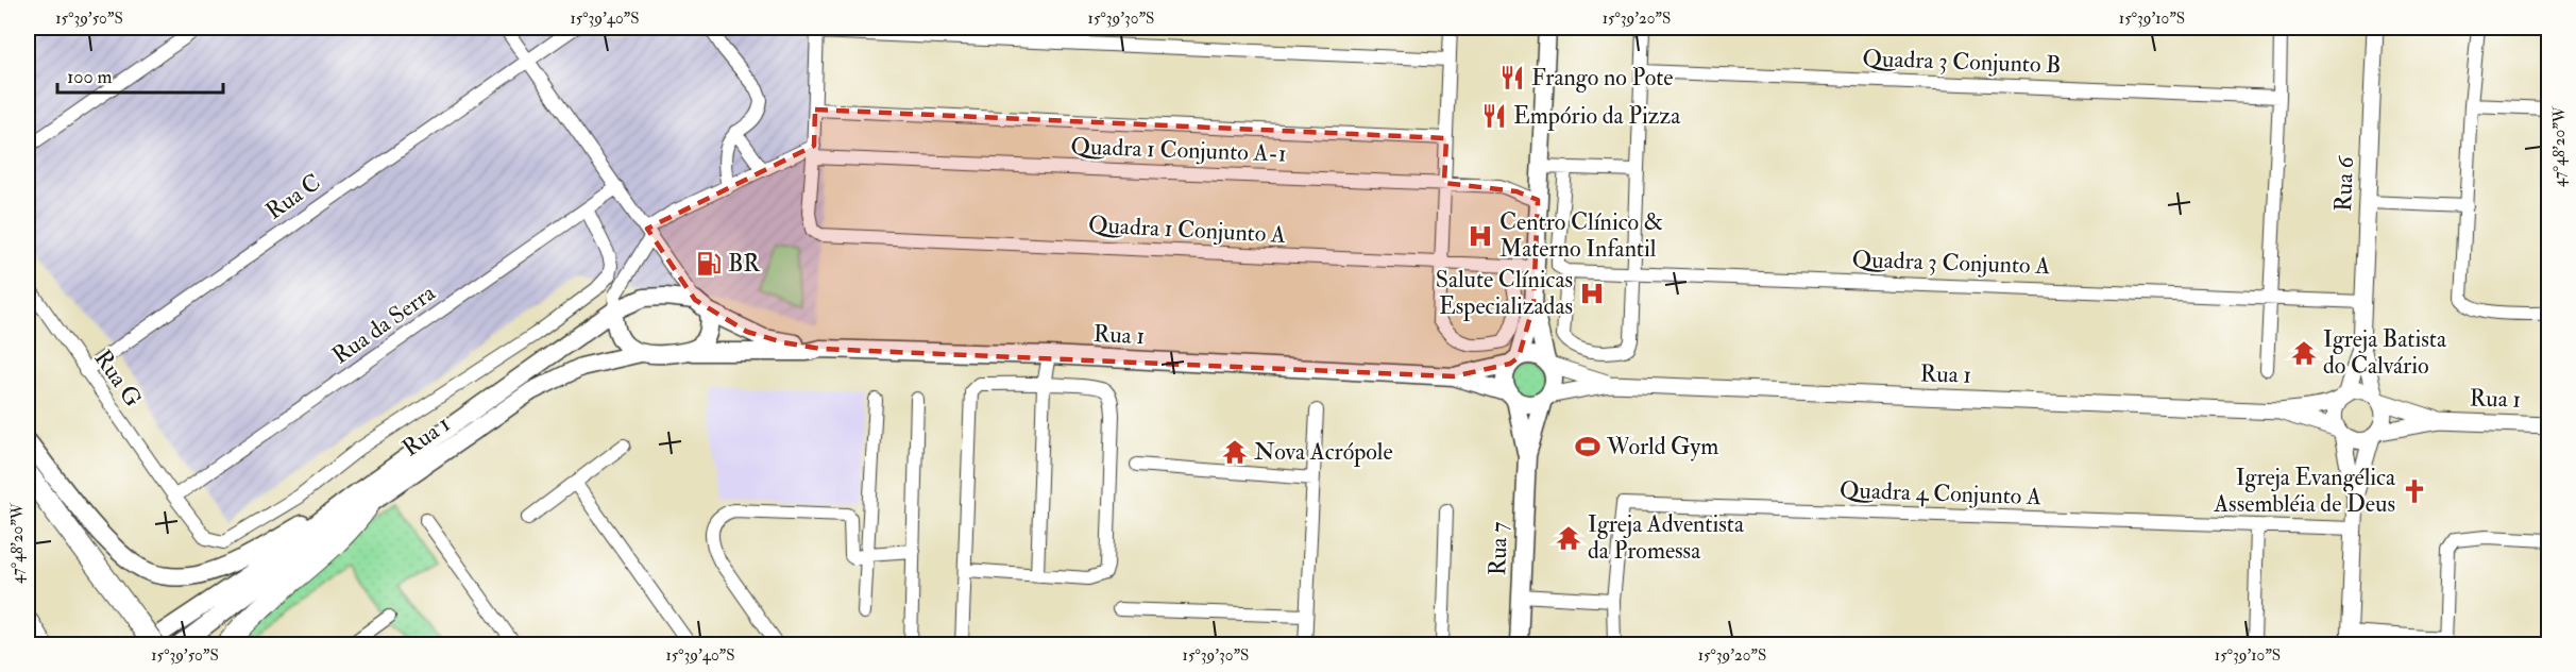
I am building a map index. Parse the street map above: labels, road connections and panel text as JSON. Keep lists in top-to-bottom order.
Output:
{
  "streets": {
    "main road": ["Rua 1", "Rua 7"],
    "street": [
      "Quadra 3 Conjunto B",
      "Quadra 1 Conjunto A-1",
      "Rua 6",
      "Rua C",
      "Quadra 1 Conjunto A",
      "Quadra 3 Conjunto A",
      "Rua da Serra",
      "Rua G",
      "Quadra 4 Conjunto A"
    ]
  },
  "crossings": [
    ["Quadra 1 Conjunto A-1", "Quadra 1 Conjunto A"],
    ["Rua 6", "Quadra 3 Conjunto A"],
    ["Rua C", "Rua G"],
    ["Rua da Serra", "Rua G"],
    ["Rua 1", "Rua 7"]
  ],
  "places": {
    "restaurant": ["Frango no Pote", "Empório da Pizza"],
    "hospital": ["Centro Clínico & Materno Infantil", "Salute Clínicas Especializadas"],
    "fuel station": ["BR"],
    "temple": ["Igreja Batista do Calvário", "Nova Acrópole", "Igreja Adventista da Promessa"],
    "sports": ["World Gym"],
    "church": ["Igreja Evangélica Assembléia de Deus"]
  },
  "scale_bar": "100 m",
  "coordinates": [
    "15°39'50\"S",
    "15°39'40\"S",
    "15°39'30\"S",
    "15°39'20\"S",
    "15°39'10\"S",
    "47°48'20\"W"
  ]
}
